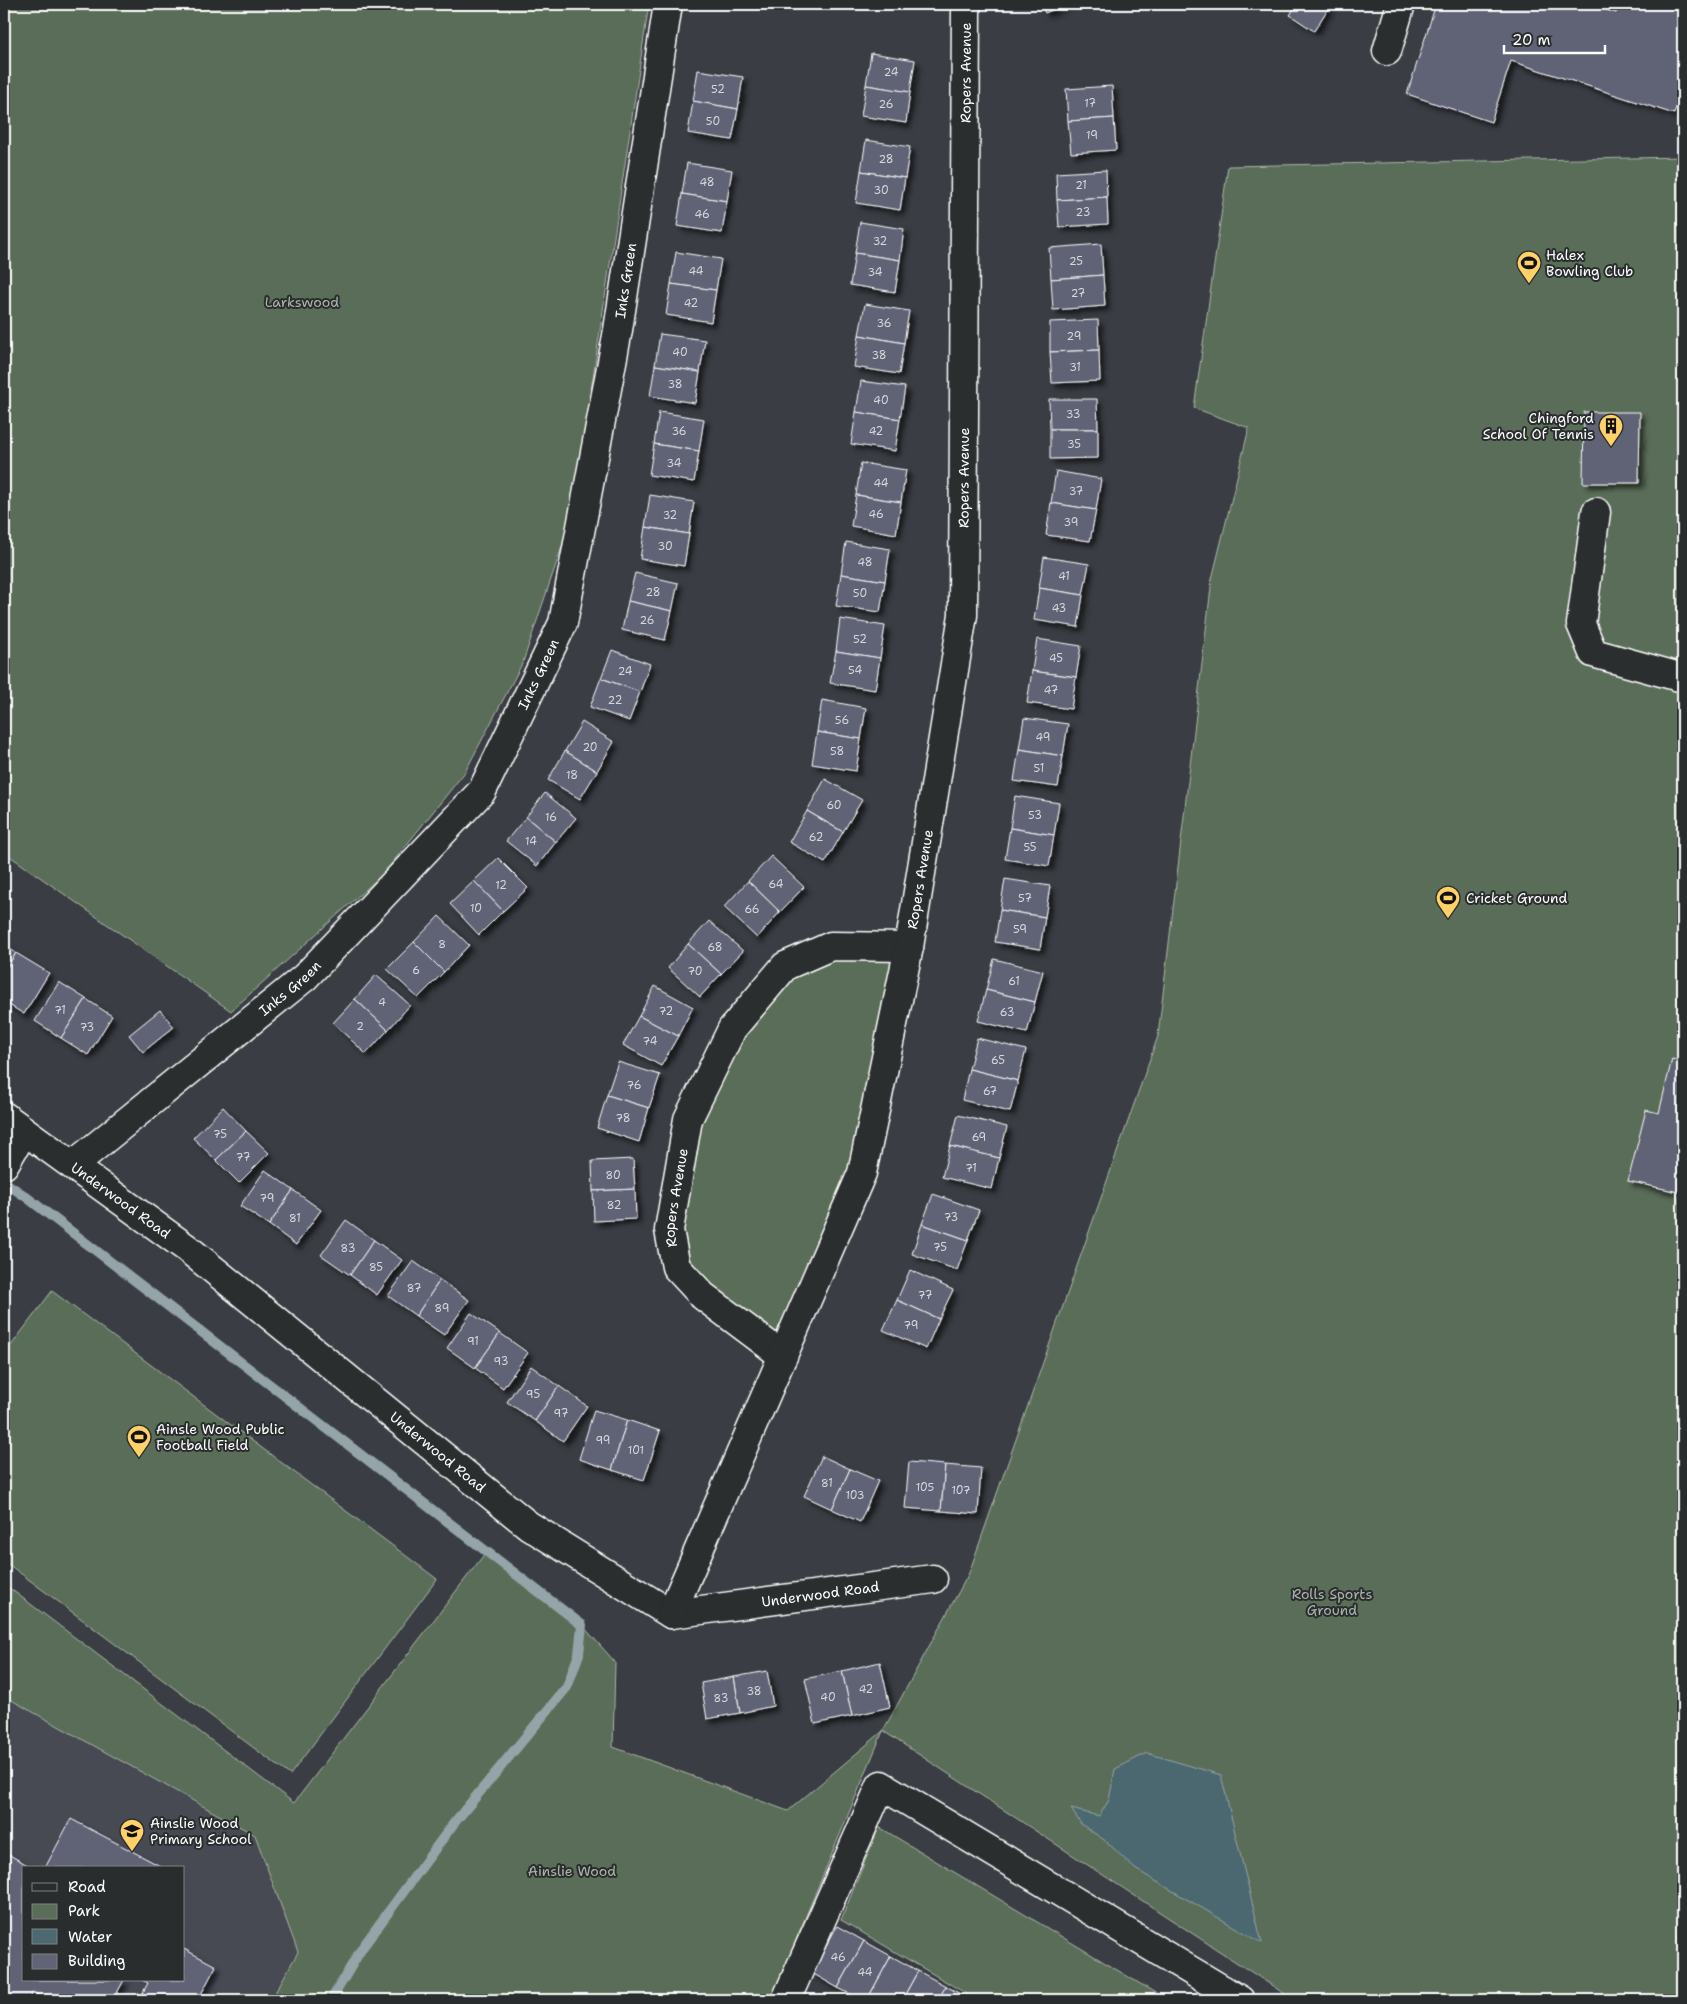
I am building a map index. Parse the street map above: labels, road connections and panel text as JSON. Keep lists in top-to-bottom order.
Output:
{
  "streets": {
    "street": ["Ropers Avenue", "Inks Green", "Underwood Road"]
  },
  "crossings": [
    ["Ropers Avenue", "Underwood Road"],
    ["Inks Green", "Underwood Road"]
  ],
  "parks": ["Larkswood", "Rolls Sports Ground", "Ainslie Wood"],
  "places": {
    "sports": ["Halex Bowling Club", "Cricket Ground", "Ainsle Wood Public Football Field"],
    "building": ["Chingford School Of Tennis"],
    "school or university": ["Ainslie Wood Primary School"]
  },
  "house_numbers": [
    "24",
    "52",
    "17",
    "26",
    "50",
    "19",
    "28",
    "48",
    "21",
    "30",
    "23",
    "46",
    "32",
    "25",
    "44",
    "34",
    "27",
    "42",
    "36",
    "29",
    "40",
    "38",
    "31",
    "38",
    "40",
    "33",
    "36",
    "42",
    "35",
    "34",
    "44",
    "37",
    "46",
    "32",
    "39",
    "30",
    "48",
    "41",
    "28",
    "50",
    "43",
    "26",
    "52",
    "45",
    "54",
    "24",
    "47",
    "22",
    "56",
    "49",
    "20",
    "58",
    "51",
    "18",
    "60",
    "53",
    "16",
    "62",
    "14",
    "55",
    "64",
    "12",
    "57",
    "10",
    "66",
    "59",
    "8",
    "68",
    "6",
    "70",
    "61",
    "4",
    "71",
    "72",
    "63",
    "2",
    "73",
    "74",
    "65",
    "76",
    "67",
    "78",
    "75",
    "69",
    "77",
    "71",
    "80",
    "79",
    "82",
    "73",
    "81",
    "75",
    "83",
    "85",
    "87",
    "77",
    "89",
    "79",
    "91",
    "93",
    "95",
    "97",
    "99",
    "101",
    "81",
    "105",
    "107",
    "103",
    "42",
    "38",
    "40",
    "83",
    "46",
    "44"
  ],
  "legend": [
    "Road",
    "Park",
    "Water",
    "Building"
  ],
  "scale_bar": "20 m"
}
